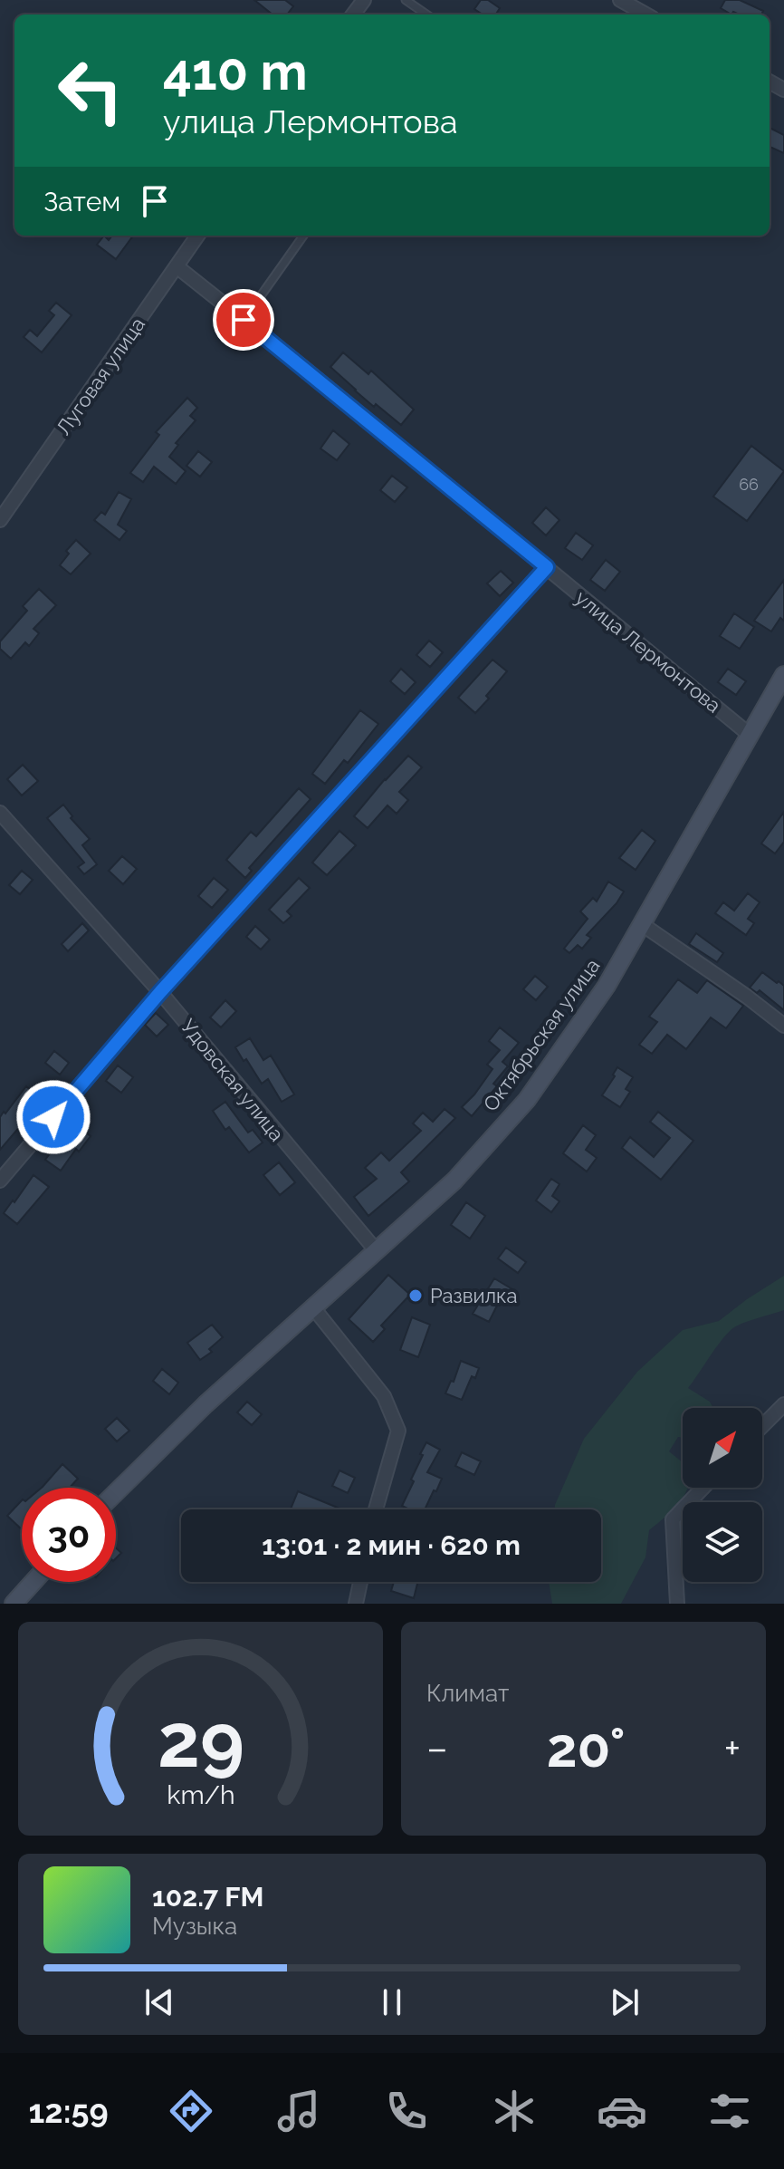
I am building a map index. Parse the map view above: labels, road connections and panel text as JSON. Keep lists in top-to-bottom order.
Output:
{
  "streets": {
    "street": [
      "Луговая улица",
      "улица Лермонтова",
      "Октябрьская улица",
      "Удовская улица"
    ]
  },
  "crossings": [
    ["Луговая улица", "улица Лермонтова"],
    ["улица Лермонтова", "Октябрьская улица"],
    ["Октябрьская улица", "Удовская улица"]
  ],
  "places": ["Развилка"],
  "house_numbers": ["66"],
  "north": "top right",
  "page": {
    "turn": ["410 m", "улица Лермонтова"],
    "then": "Затем",
    "limit": "30",
    "trip": "13:01 · 2 мин · 620 m",
    "tile": "Климат",
    "heat": ["−", "20°", "+"],
    "song": ["102.7 FM", "Музыка"],
    "tabs": "12:59",
    "gauge": ["29", "km/h"]
  }
}
